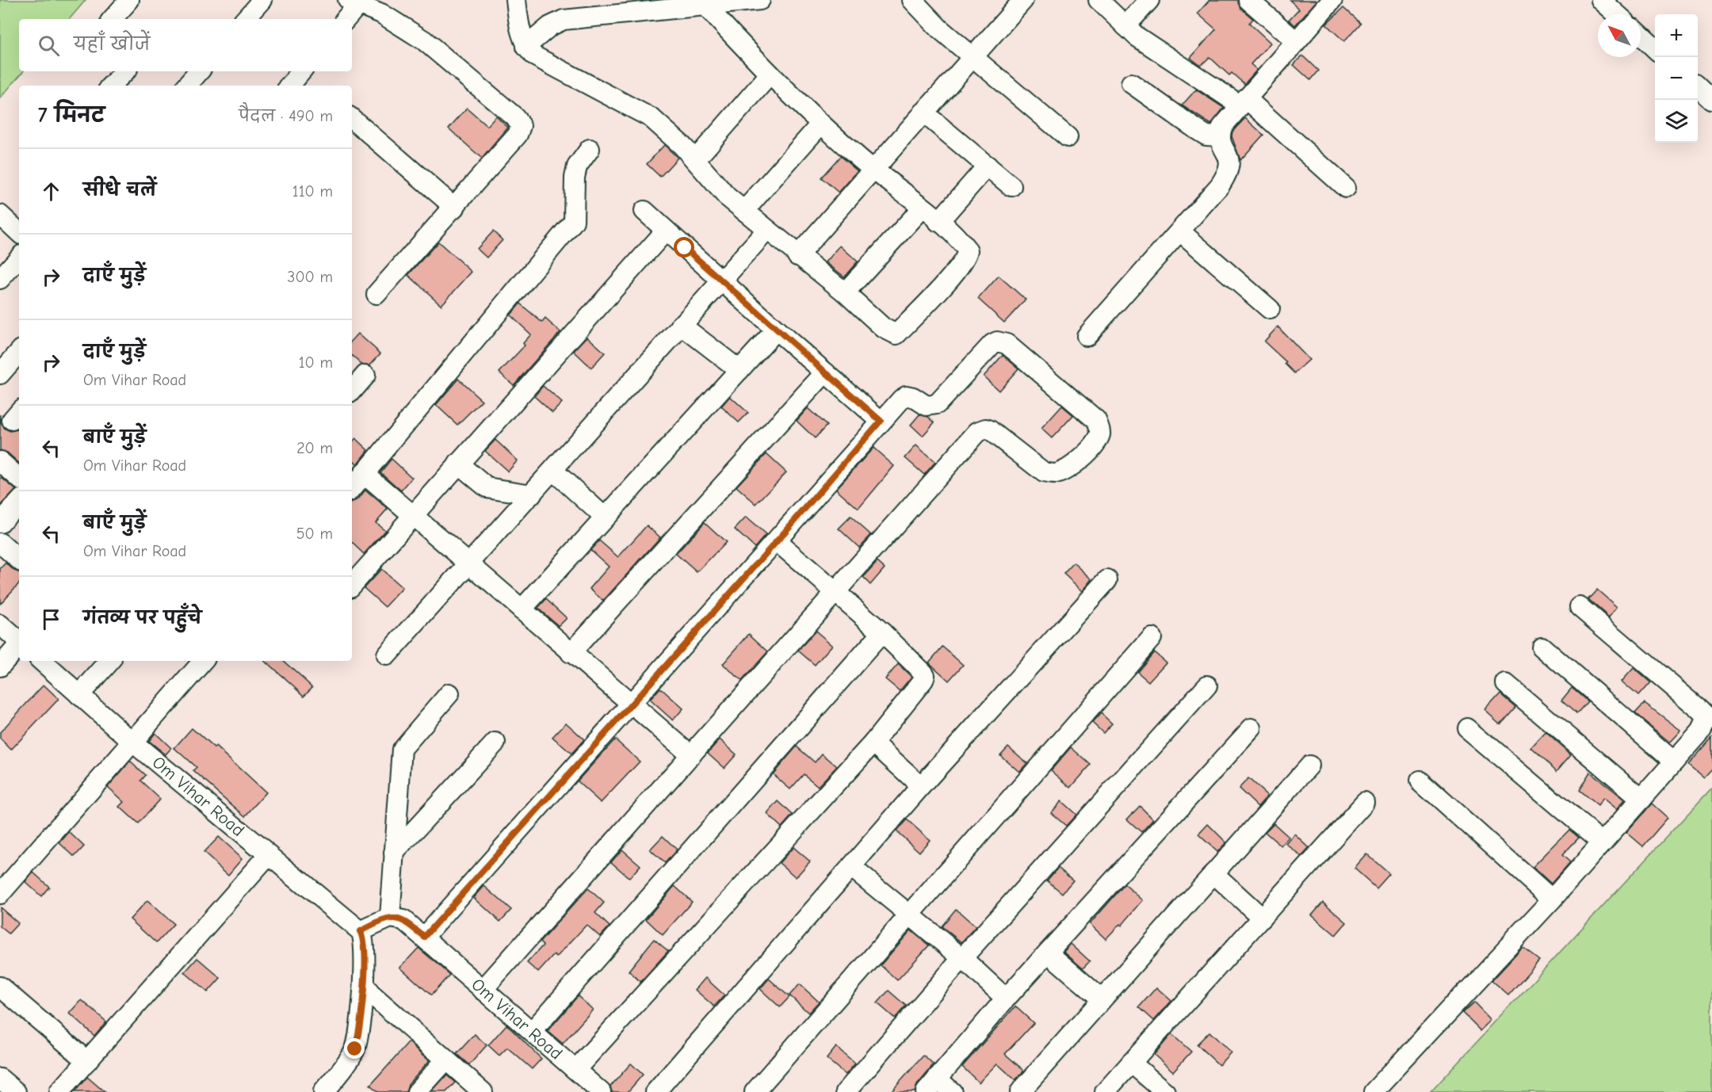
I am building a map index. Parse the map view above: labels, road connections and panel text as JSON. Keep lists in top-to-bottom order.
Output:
{
  "streets": {
    "street": ["Om Vihar Road"]
  },
  "north": "top left",
  "page": {
    "map_buttons": ["+", "−"],
    "search": "यहाँ खोजें",
    "heading": ["7 मिनट", "पैदल · 490 m"],
    "list": [
      ["सीधे चलें", "110 m"],
      ["दाएँ मुड़ें", "300 m"],
      ["दाएँ मुड़ें", "Om Vihar Road", "10 m"],
      ["बाएँ मुड़ें", "Om Vihar Road", "20 m"],
      ["बाएँ मुड़ें", "Om Vihar Road", "50 m"],
      "गंतव्य पर पहुँचे"
    ]
  }
}
